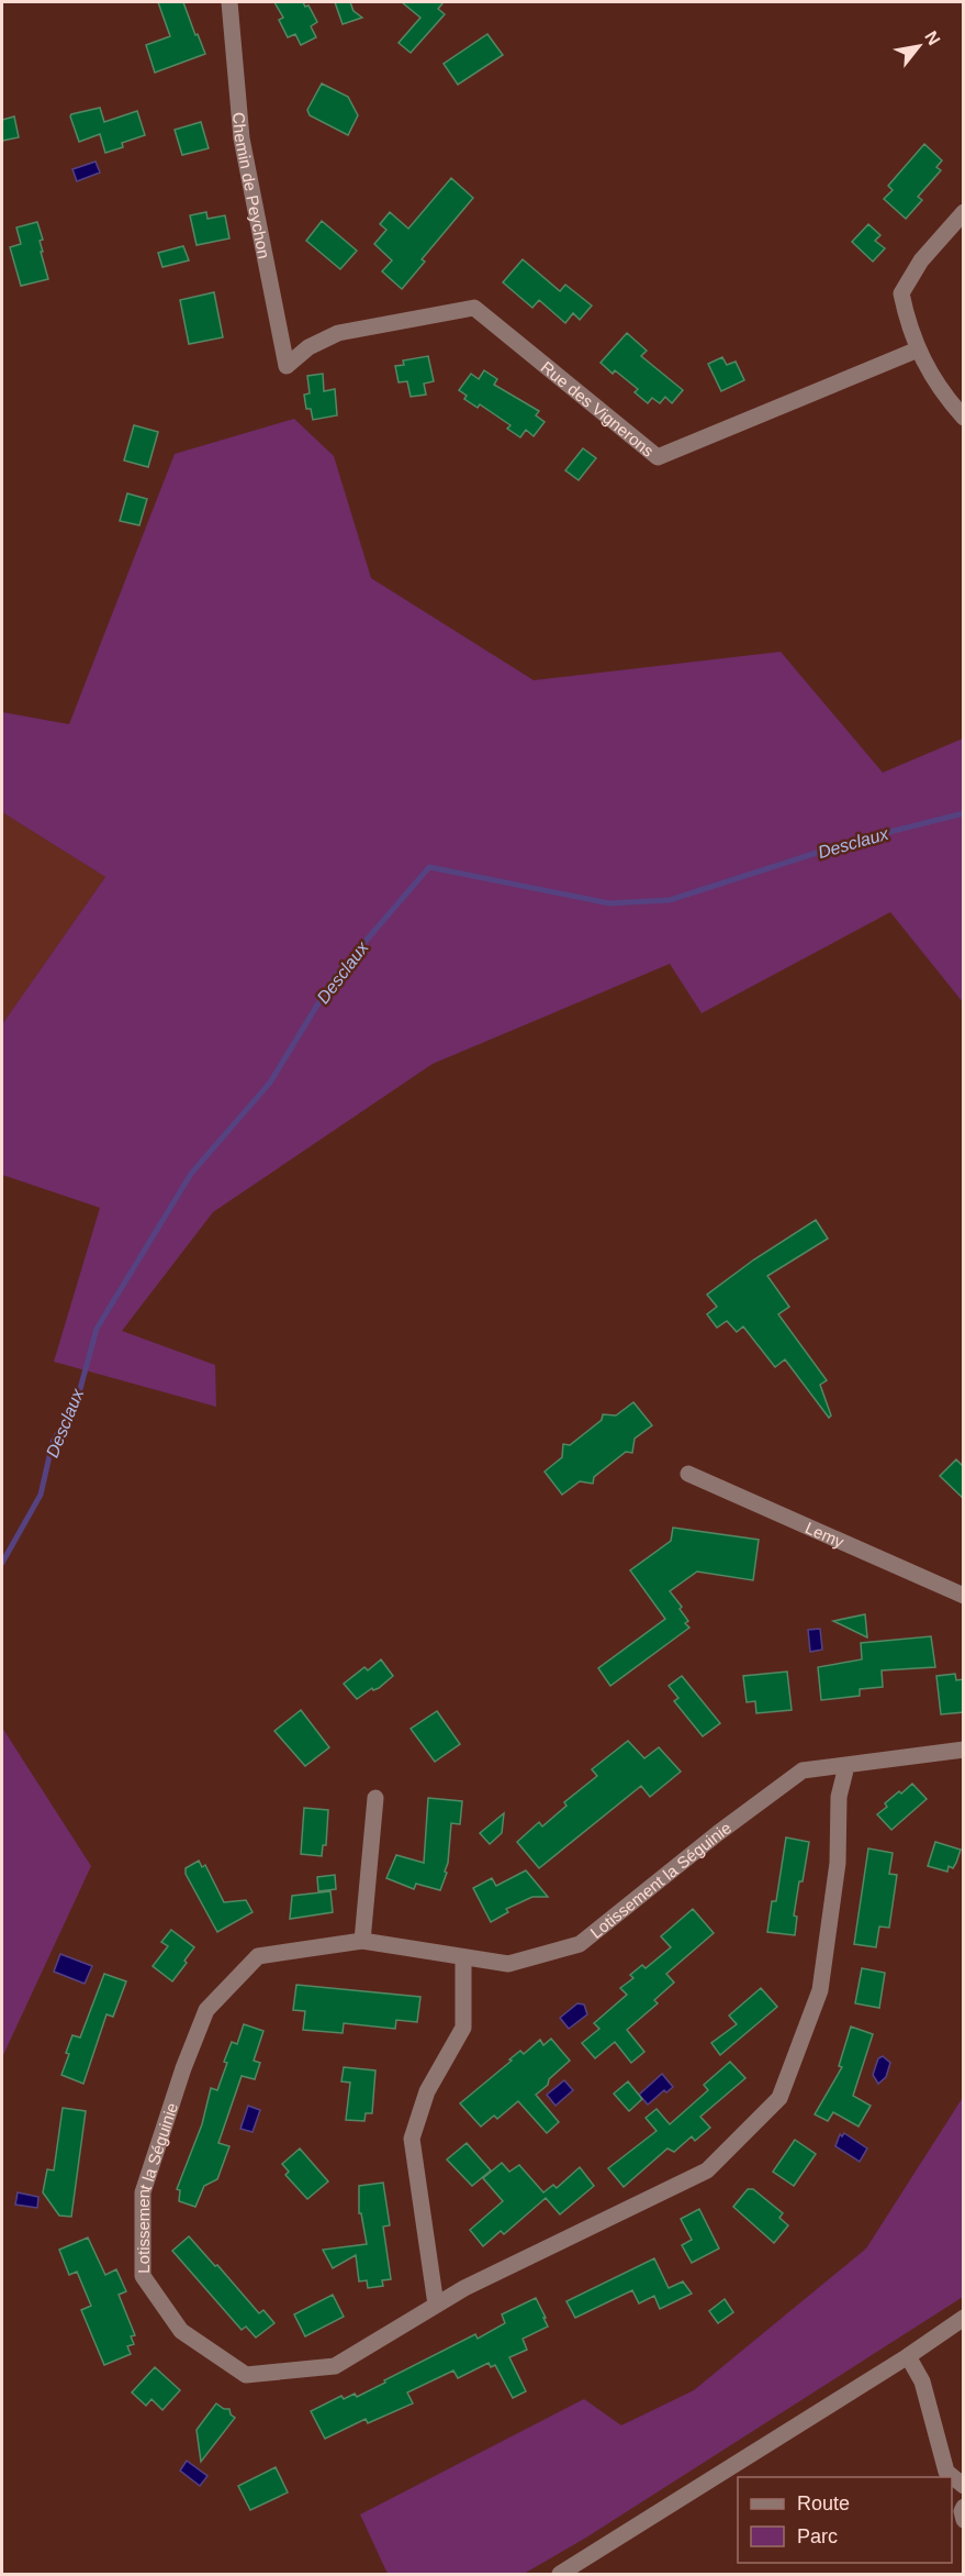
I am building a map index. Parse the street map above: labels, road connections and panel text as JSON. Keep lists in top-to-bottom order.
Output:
{
  "streets": {
    "street": [
      "Chemin de Peychon",
      "Rue des Vignerons",
      "Lemy",
      "Lotissement la Séguinie"
    ]
  },
  "crossings": [
    ["Chemin de Peychon", "Rue des Vignerons"]
  ],
  "water": ["Desclaux"],
  "legend": ["Route", "Parc"],
  "north": "top right"
}
